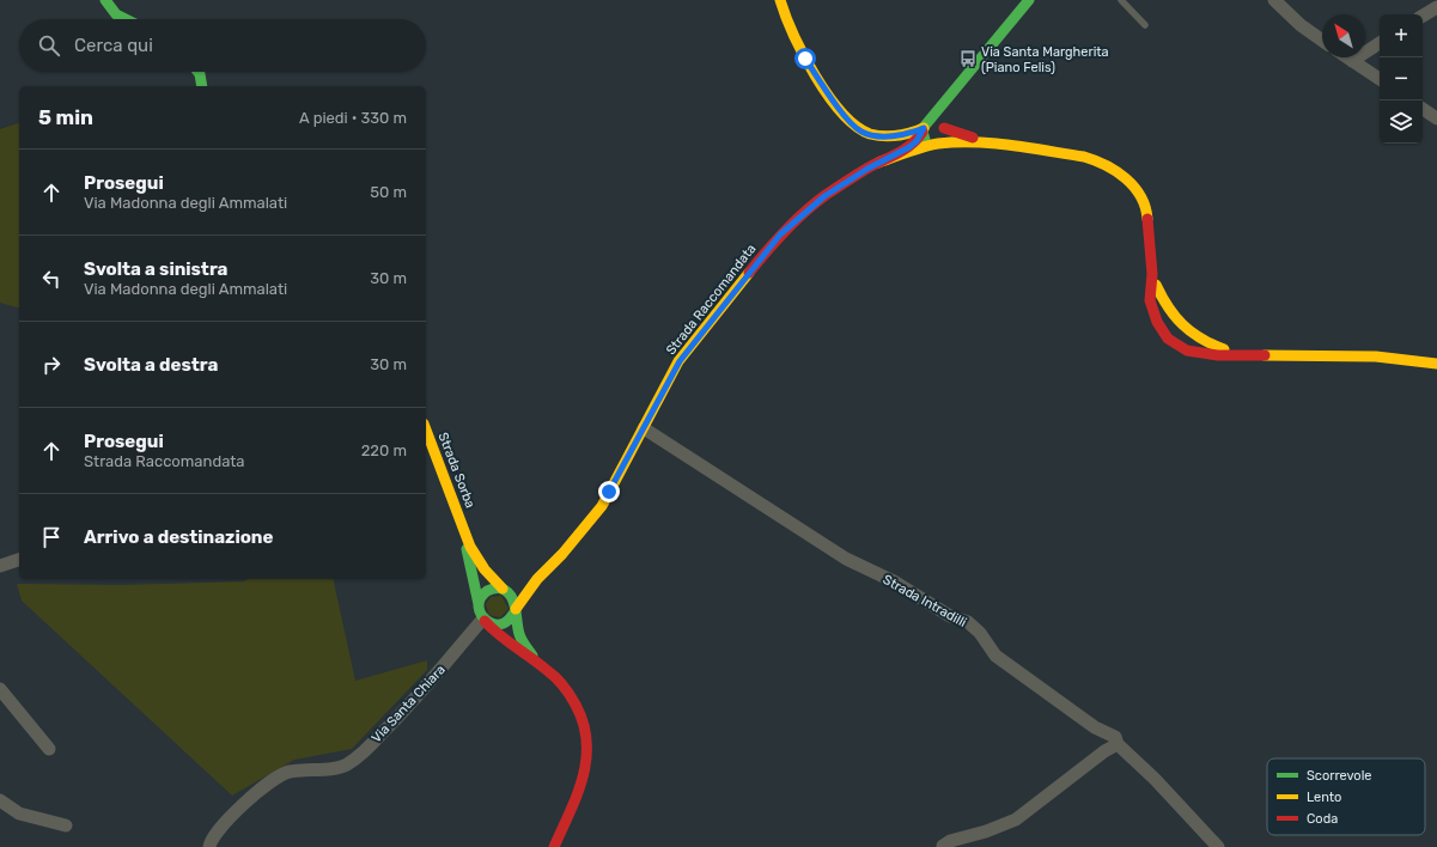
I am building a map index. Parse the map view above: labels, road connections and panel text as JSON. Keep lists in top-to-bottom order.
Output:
{
  "streets": {
    "street": [
      "Strada Raccomandata",
      "Strada Sorba",
      "Strada Intradilli",
      "Via Santa Chiara"
    ]
  },
  "crossings": [
    ["Strada Raccomandata", "Strada Intradilli"]
  ],
  "places": {
    "bus stop": ["Via Santa Margherita (Piano Felis)"]
  },
  "legend": ["Scorrevole", "Lento", "Coda"],
  "north": "top left",
  "page": {
    "map_buttons": ["+", "−"],
    "search": "Cerca qui",
    "heading": ["5 min", "A piedi · 330 m"],
    "list": [
      ["Prosegui", "Via Madonna degli Ammalati", "50 m"],
      ["Svolta a sinistra", "Via Madonna degli Ammalati", "30 m"],
      ["Svolta a destra", "30 m"],
      ["Prosegui", "Strada Raccomandata", "220 m"],
      "Arrivo a destinazione"
    ]
  }
}
